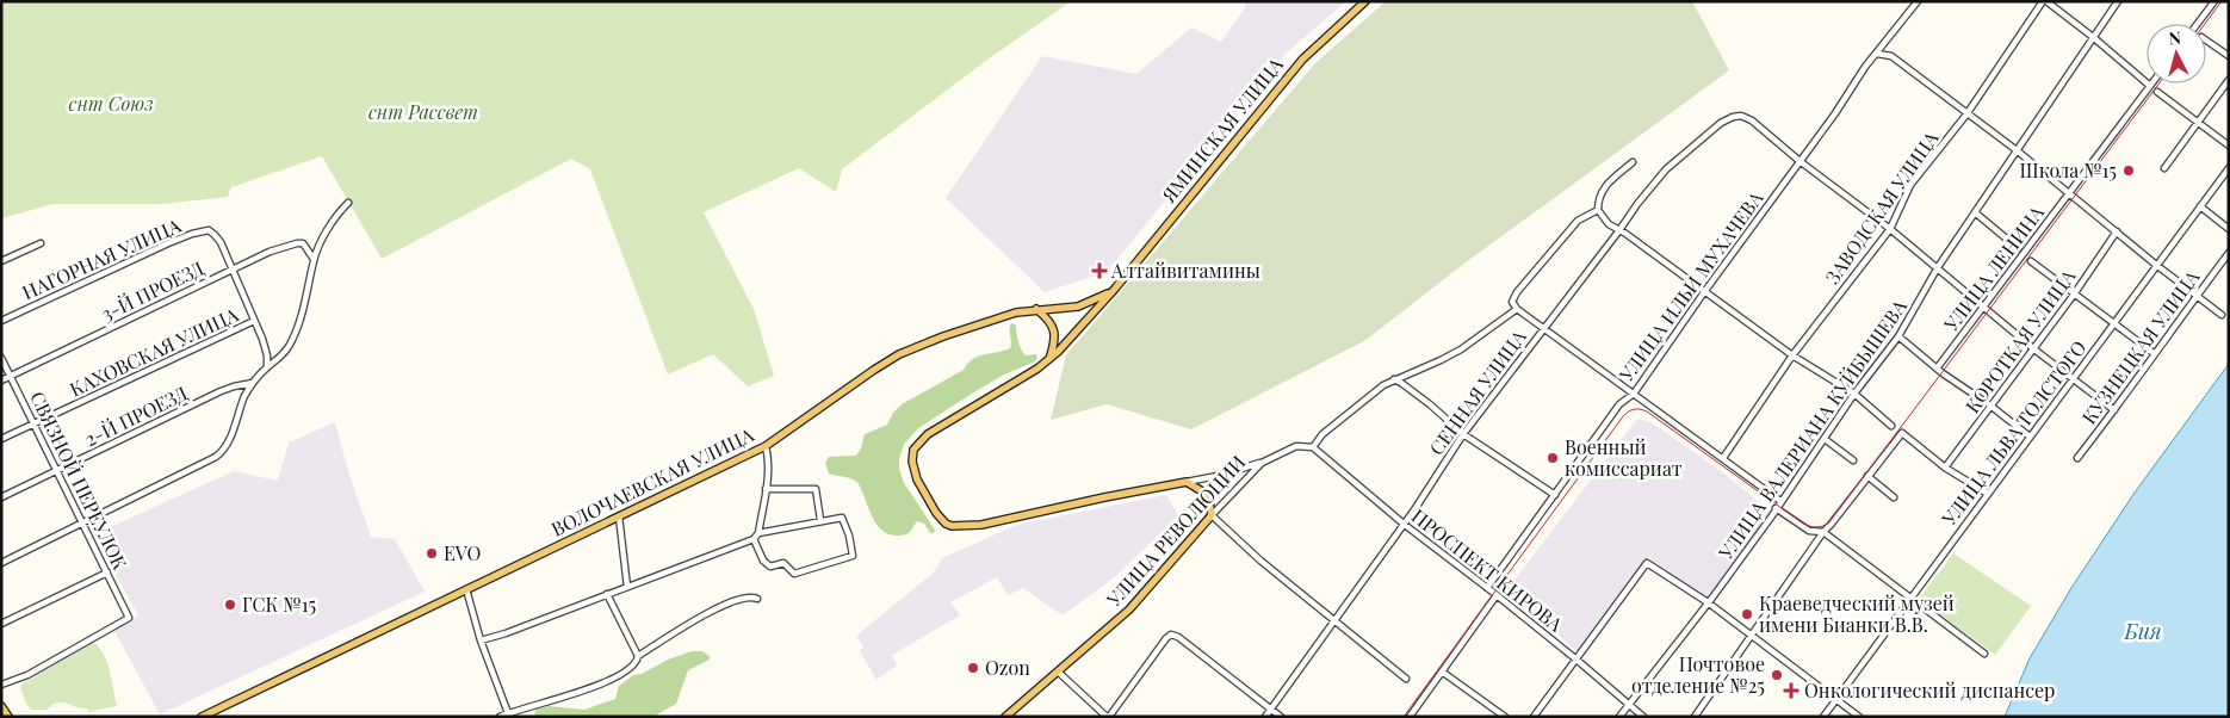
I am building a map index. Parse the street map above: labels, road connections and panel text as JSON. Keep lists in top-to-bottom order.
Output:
{
  "streets": {
    "main road": ["ЯМИНСКАЯ УЛИЦА", "ВОЛОЧАЕВСКАЯ УЛИЦА", "УЛИЦА РЕВОЛЮЦИИ"],
    "street": [
      "ЗАВОДСКАЯ УЛИЦА",
      "НАГОРНАЯ УЛИЦА",
      "УЛИЦА ЛЕНИНА",
      "УЛИЦА ИЛЬИ МУХАЧЕВА",
      "3-Й ПРОЕЗД",
      "КОРОТКАЯ УЛИЦА",
      "КУЗНЕЦКАЯ УЛИЦА",
      "КАХОВСКАЯ УЛИЦА",
      "СЕННАЯ УЛИЦА",
      "2-Й ПРОЕЗД",
      "УЛИЦА ВАЛЕРИАНА КУЙБЫШЕВА",
      "УЛИЦА ЛЬВА ТОЛСТОГО",
      "СВЯЗНОЙ ПЕРЕУЛОК",
      "ПРОСПЕКТ КИРОВА"
    ]
  },
  "crossings": [
    ["ЯМИНСКАЯ УЛИЦА", "ВОЛОЧАЕВСКАЯ УЛИЦА"],
    ["НАГОРНАЯ УЛИЦА", "3-Й ПРОЕЗД"],
    ["УЛИЦА ИЛЬИ МУХАЧЕВА", "СЕННАЯ УЛИЦА"],
    ["УЛИЦА ИЛЬИ МУХАЧЕВА", "ПРОСПЕКТ КИРОВА"],
    ["3-Й ПРОЕЗД", "СВЯЗНОЙ ПЕРЕУЛОК"],
    ["КАХОВСКАЯ УЛИЦА", "СВЯЗНОЙ ПЕРЕУЛОК"],
    ["СЕННАЯ УЛИЦА", "ПРОСПЕКТ КИРОВА"],
    ["2-Й ПРОЕЗД", "СВЯЗНОЙ ПЕРЕУЛОК"],
    ["УЛИЦА ВАЛЕРИАНА КУЙБЫШЕВА", "ПРОСПЕКТ КИРОВА"],
    ["УЛИЦА РЕВОЛЮЦИИ", "ПРОСПЕКТ КИРОВА"]
  ],
  "water": ["Бия"],
  "parks": ["снт Союз", "снт Рассвет"],
  "places": {
    "other": [
      "Школа №15",
      "Военный комиссариат",
      "EVO",
      "ГСК №15",
      "Краеведческий музей имени Бианки В.В.",
      "Ozon",
      "Почтовое отделение №25"
    ],
    "health": ["Алтайвитамины", "Онкологический диспансер"]
  },
  "north": "top"
}
